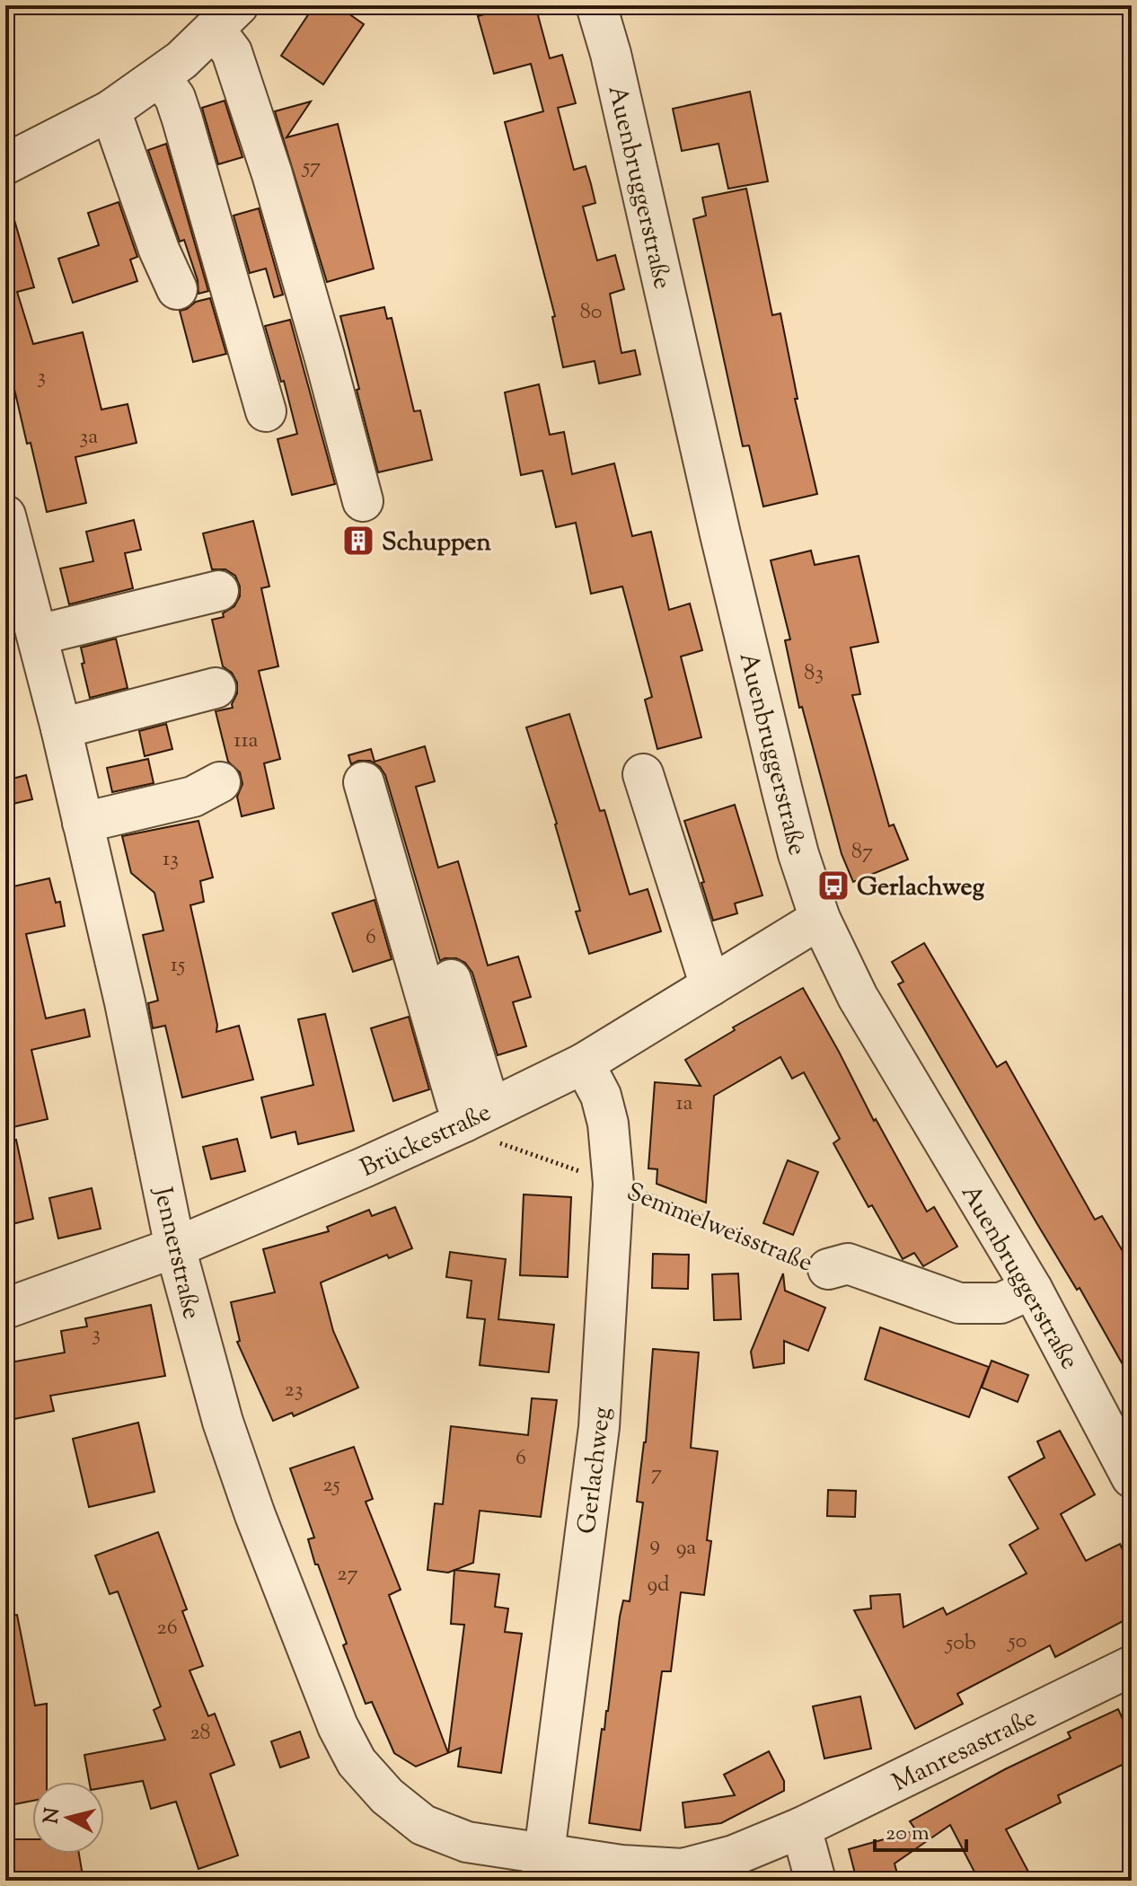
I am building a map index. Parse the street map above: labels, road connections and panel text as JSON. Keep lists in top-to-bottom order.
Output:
{
  "streets": {
    "street": [
      "Auenbruggerstraße",
      "Brückestraße",
      "Semmelweisstraße",
      "Jennerstraße",
      "Gerlachweg",
      "Manresastraße"
    ]
  },
  "crossings": [
    ["Auenbruggerstraße", "Brückestraße"],
    ["Auenbruggerstraße", "Semmelweisstraße"],
    ["Brückestraße", "Semmelweisstraße"],
    ["Brückestraße", "Jennerstraße"],
    ["Brückestraße", "Gerlachweg"],
    ["Semmelweisstraße", "Gerlachweg"],
    ["Jennerstraße", "Gerlachweg"],
    ["Jennerstraße", "Manresastraße"],
    ["Gerlachweg", "Manresastraße"]
  ],
  "places": {
    "building": ["Schuppen"],
    "bus stop": ["Gerlachweg"]
  },
  "house_numbers": [
    "57",
    "80",
    "3",
    "3a",
    "83",
    "11a",
    "87",
    "13",
    "6",
    "15",
    "1a",
    "3",
    "23",
    "6",
    "7",
    "25",
    "9",
    "9a",
    "27",
    "9d",
    "26",
    "50",
    "50b",
    "28"
  ],
  "scale_bar": "20 m",
  "north": "left"
}
